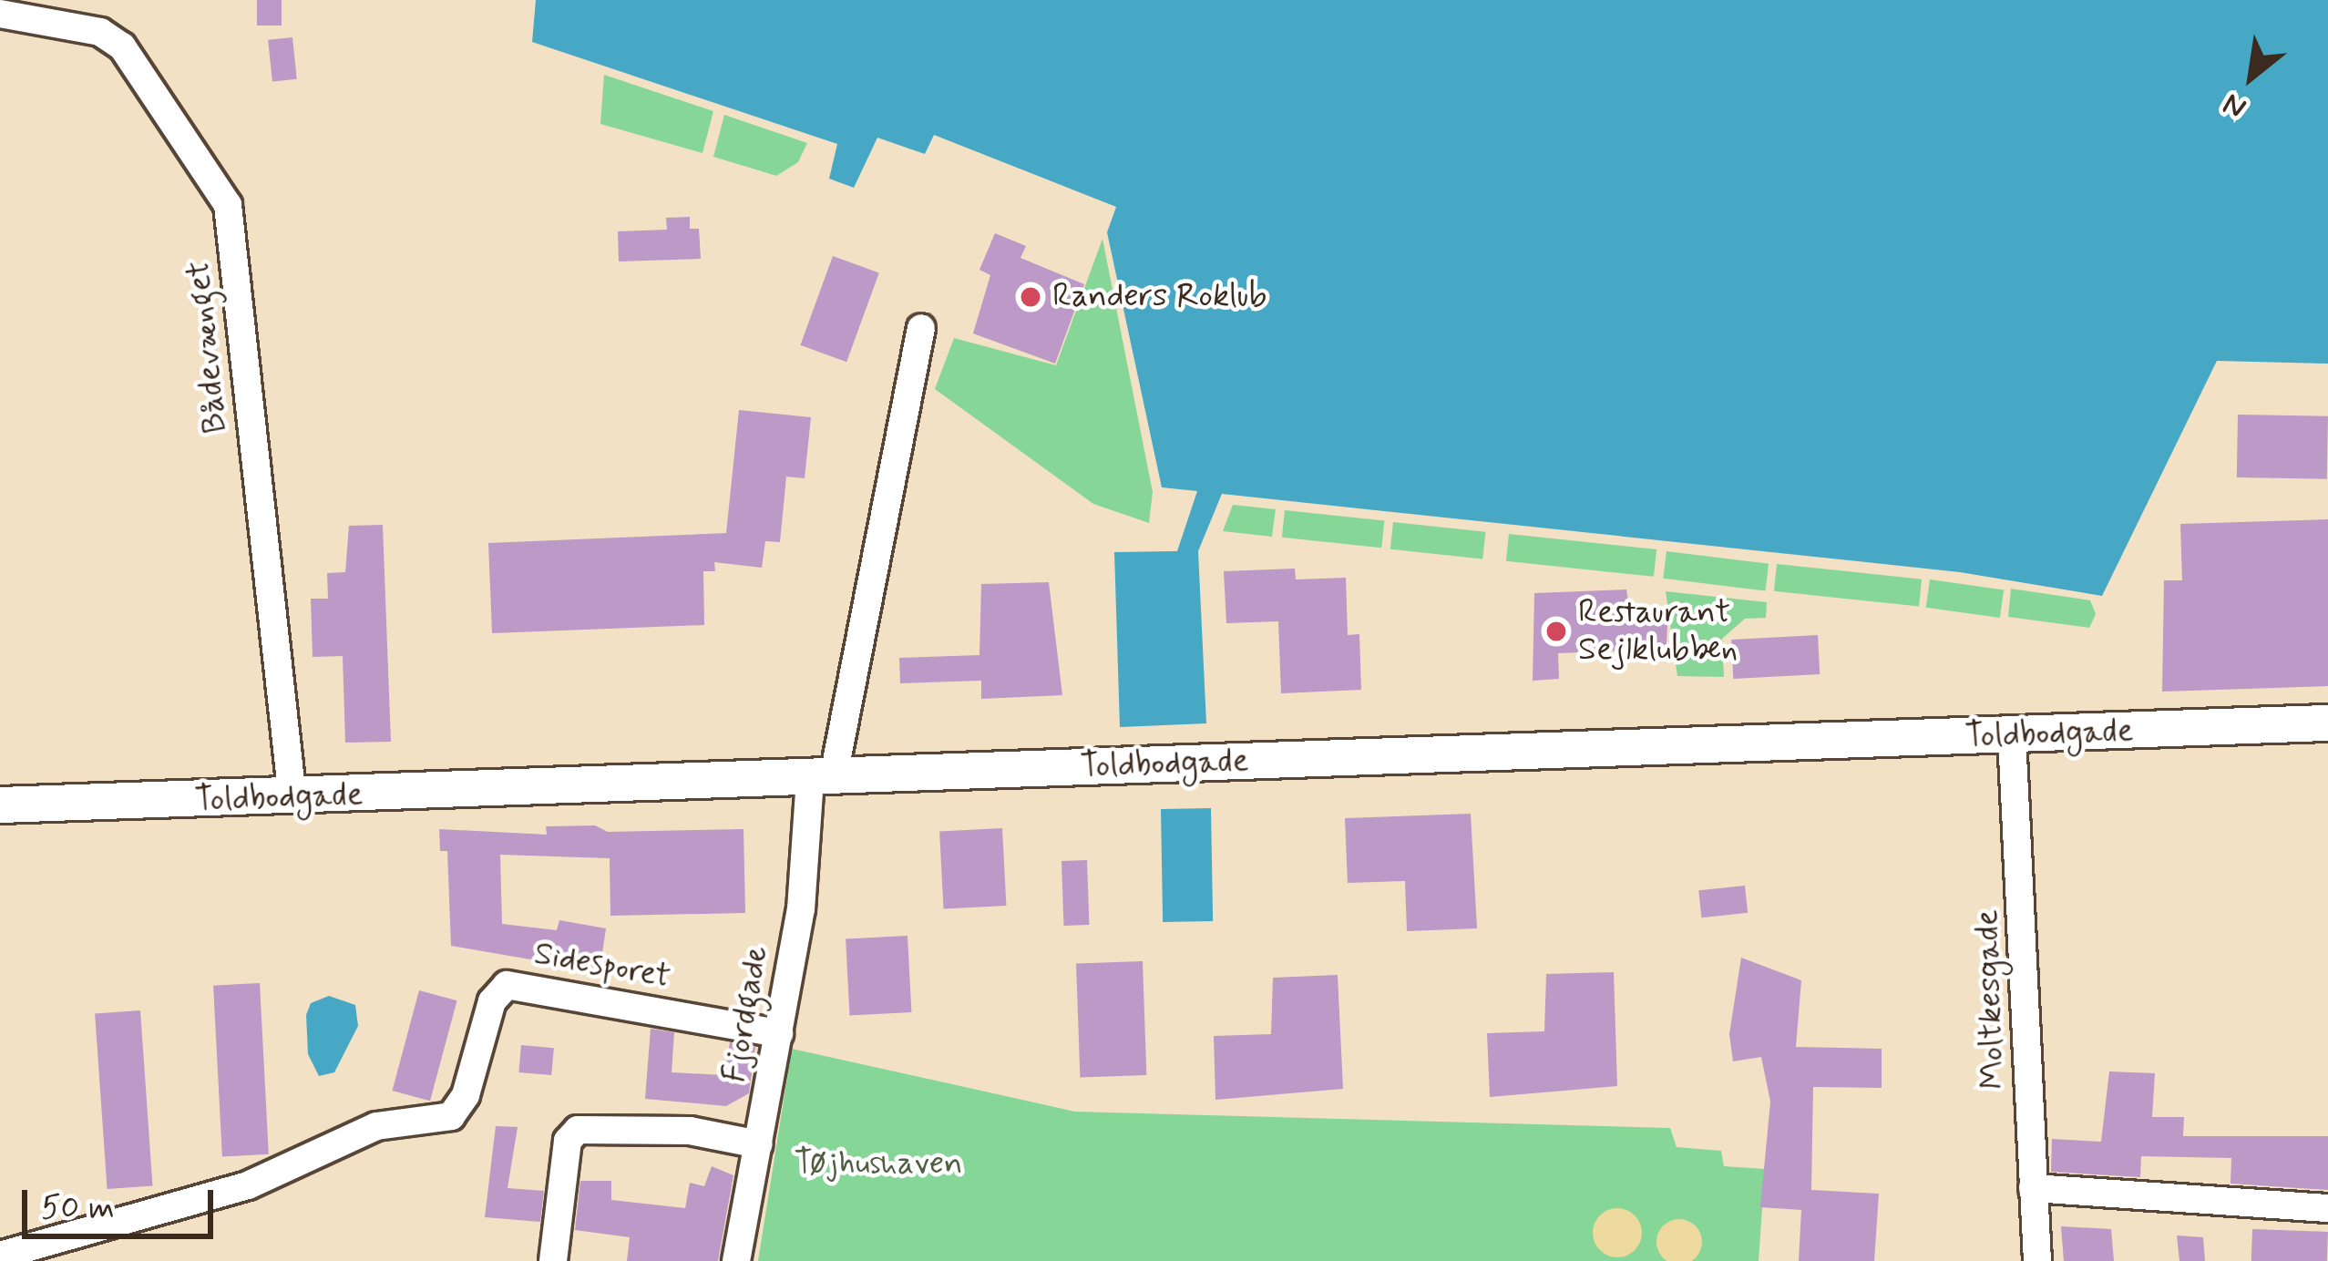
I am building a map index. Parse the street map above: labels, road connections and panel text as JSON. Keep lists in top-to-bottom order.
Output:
{
  "streets": {
    "street": [
      "Bådevænget",
      "Toldbodgade",
      "Sidesporet",
      "Moltkesgade",
      "Fjordgade"
    ]
  },
  "crossings": [
    ["Bådevænget", "Toldbodgade"],
    ["Toldbodgade", "Moltkesgade"],
    ["Toldbodgade", "Fjordgade"],
    ["Sidesporet", "Fjordgade"]
  ],
  "parks": ["Tøjhushaven"],
  "places": ["Randers Roklub", "Restaurant Sejlklubben"],
  "scale_bar": "50 m",
  "north": "bottom left"
}
